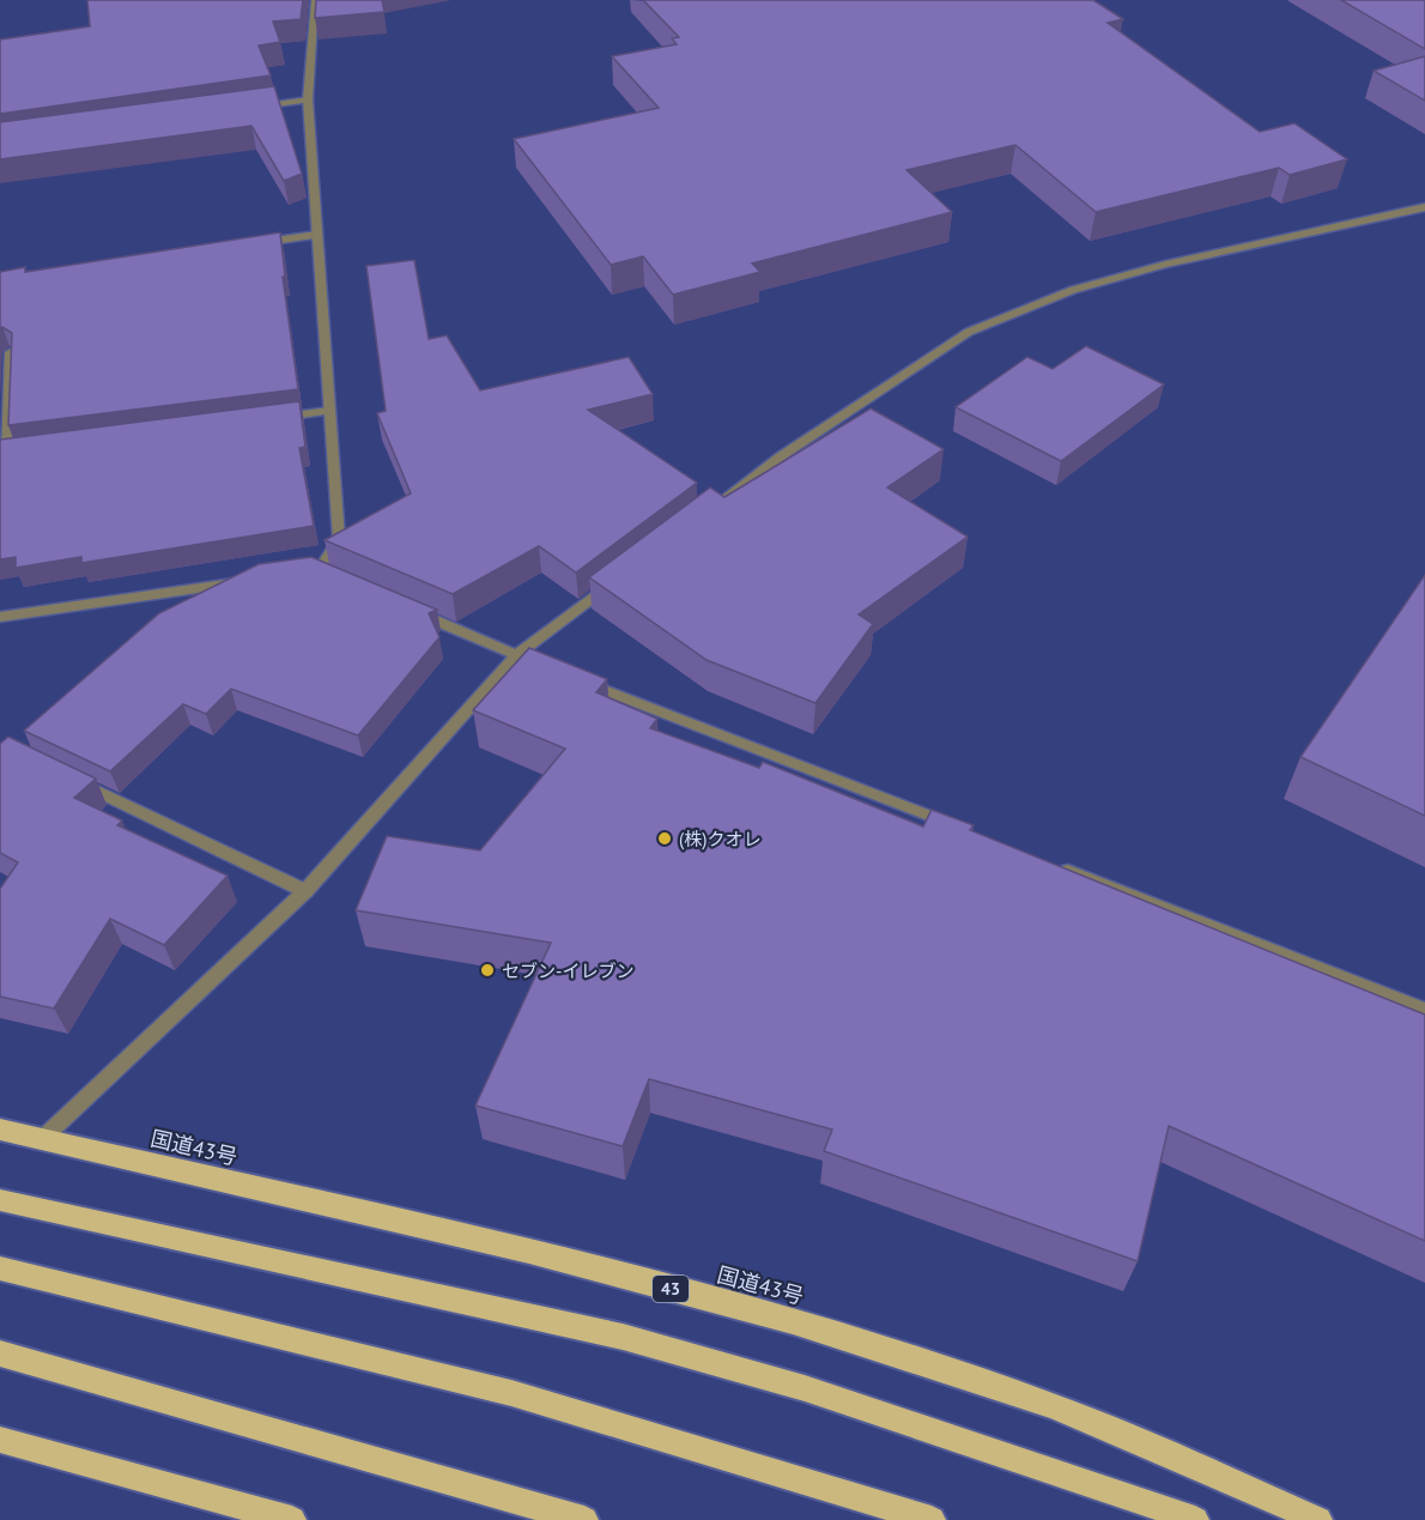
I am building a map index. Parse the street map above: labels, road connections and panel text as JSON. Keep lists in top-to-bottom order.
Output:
{
  "streets": {
    "highway": ["国道43号", "43"]
  },
  "places": ["(株)クオレ", "セブン-イレブン"]
}
